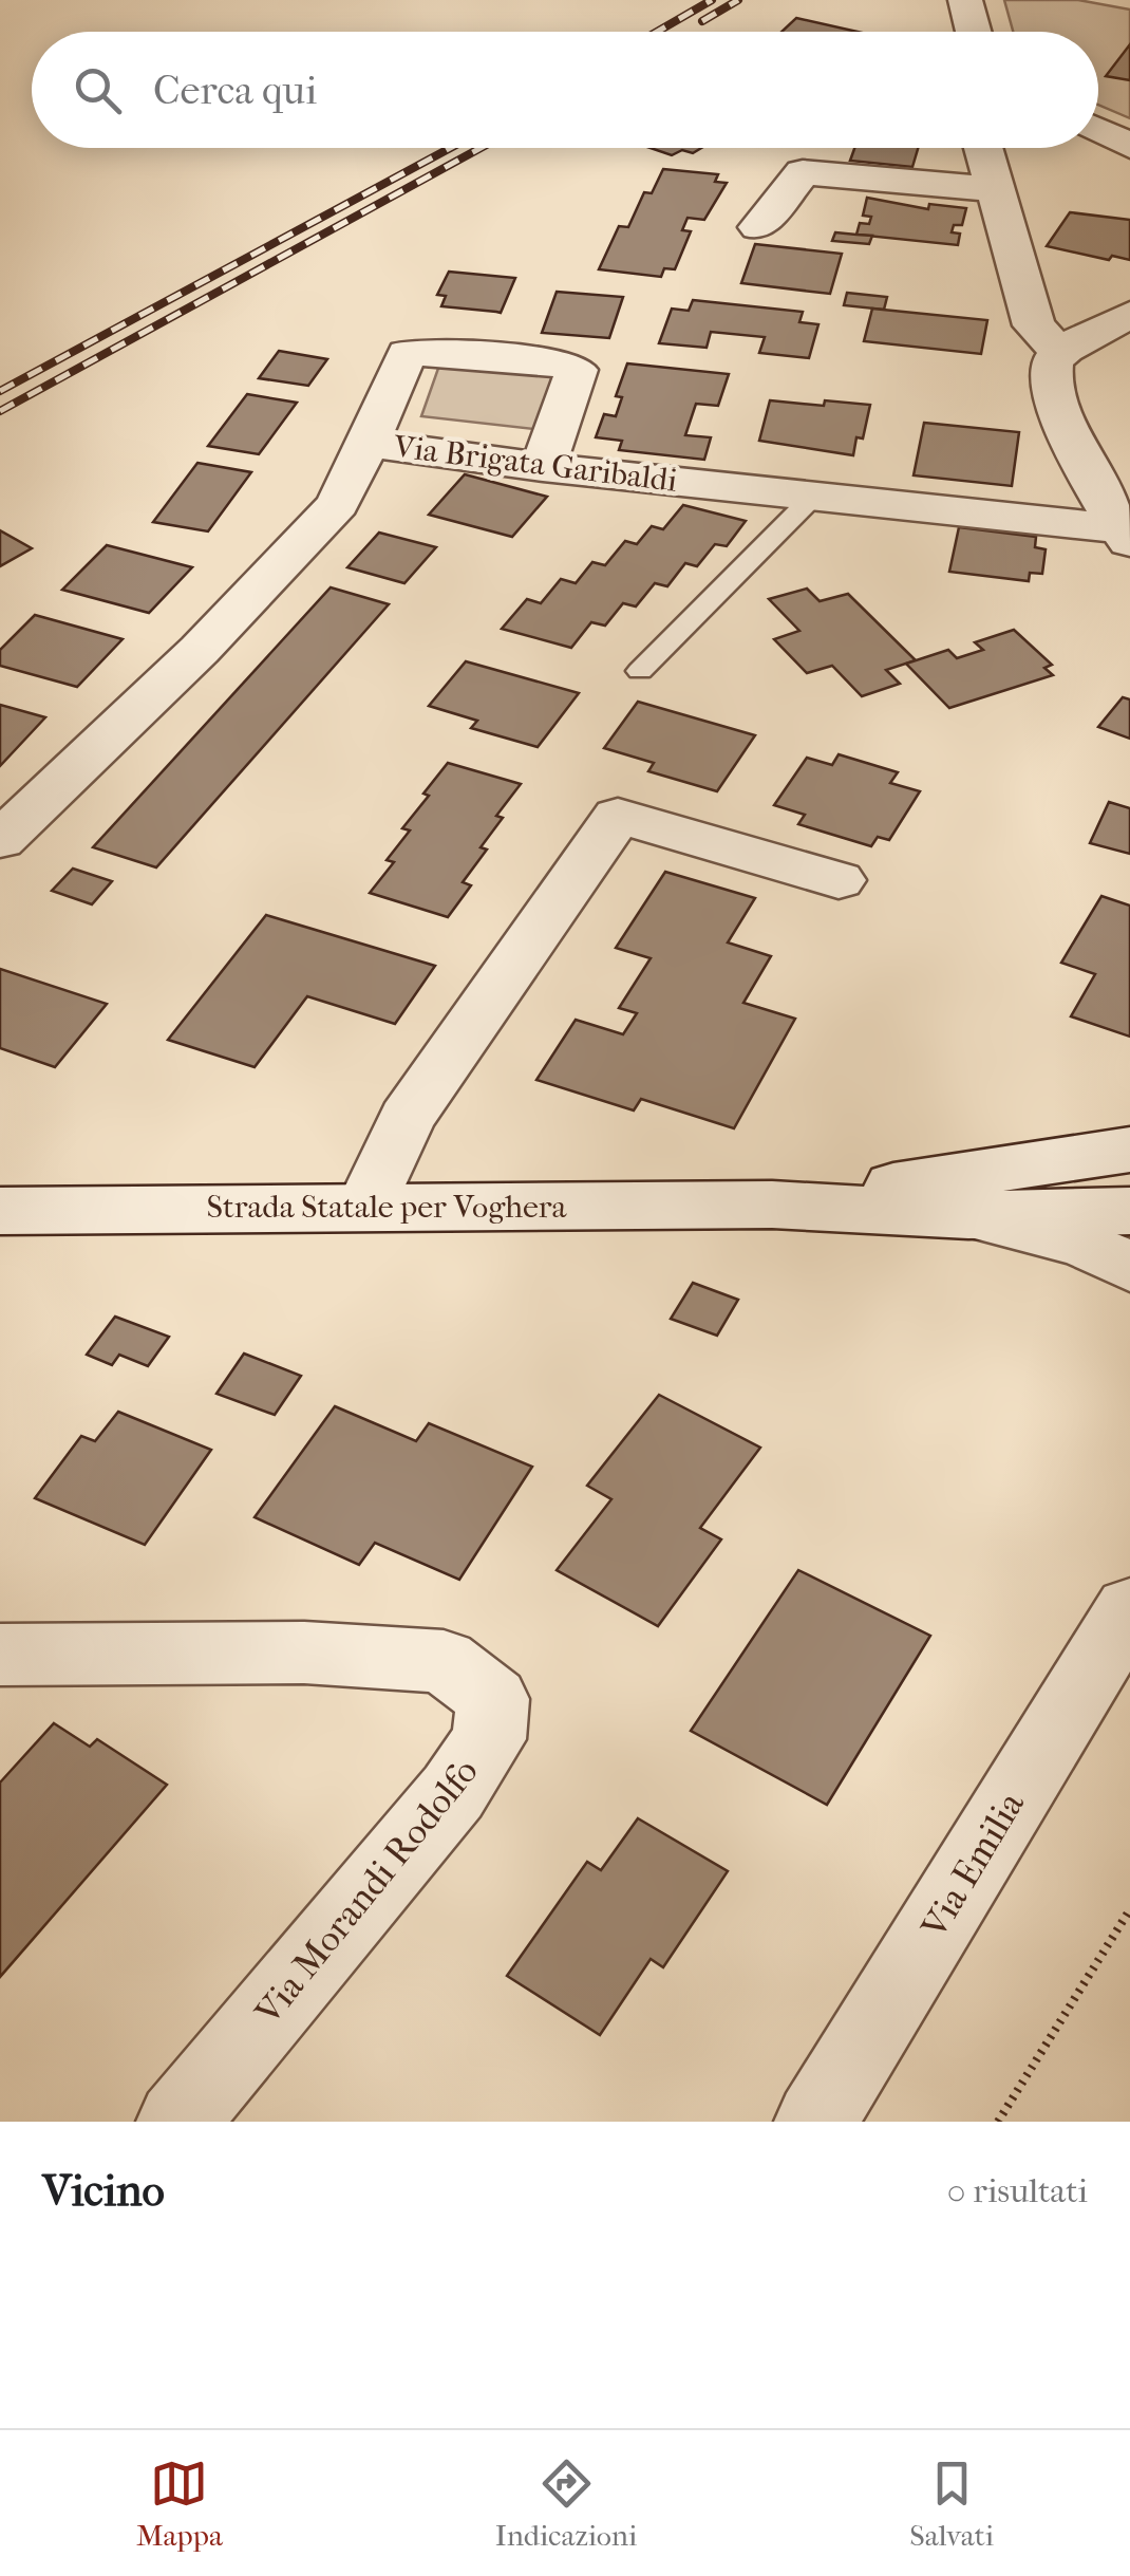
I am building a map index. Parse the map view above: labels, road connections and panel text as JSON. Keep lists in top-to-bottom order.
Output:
{
  "streets": {
    "street": [
      "Via Brigata Garibaldi",
      "Strada Statale per Voghera",
      "Via Emilia",
      "Via Morandi Rodolfo"
    ]
  },
  "page": {
    "search": "Cerca qui",
    "heading": ["Vicino", "0 risultati"],
    "nav": ["Mappa", "Indicazioni", "Salvati"]
  }
}
